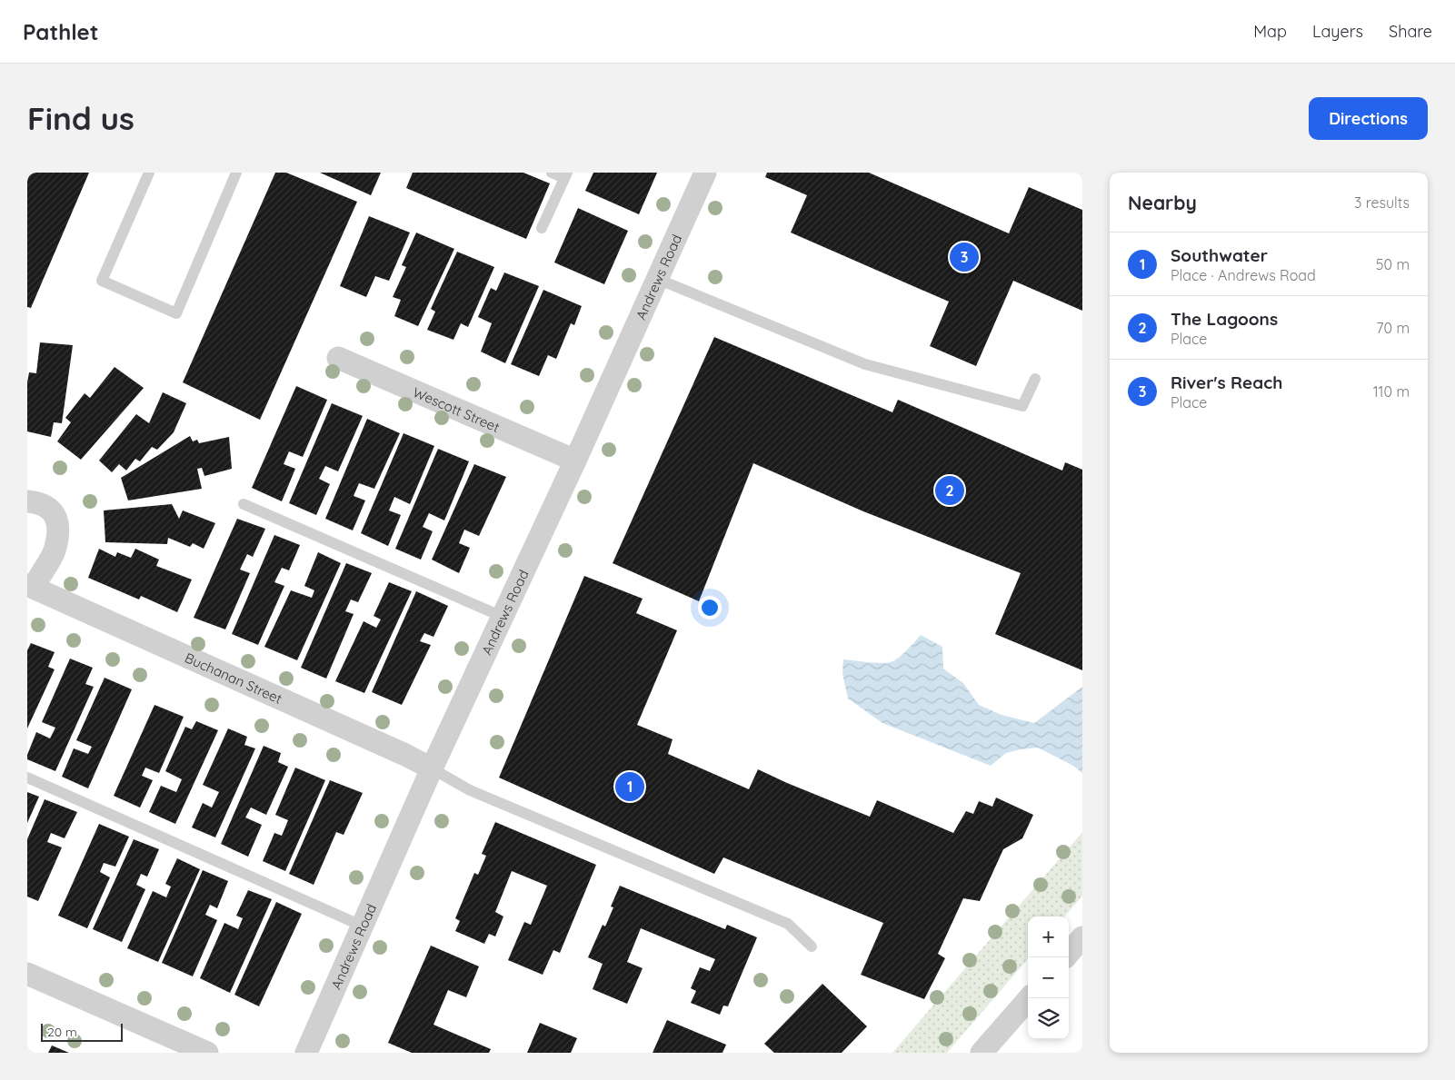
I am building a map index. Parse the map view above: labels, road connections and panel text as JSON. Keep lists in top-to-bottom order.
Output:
{
  "streets": {
    "street": ["Andrews Road", "Wescott Street", "Buchanan Street"]
  },
  "crossings": [
    ["Andrews Road", "Wescott Street"],
    ["Andrews Road", "Buchanan Street"]
  ],
  "scale_bar": "20 m",
  "page": {
    "header": "Pathlet",
    "nav": ["Map", "Layers", "Share"],
    "buttons": "Directions",
    "title": "Find us",
    "heading": ["Nearby", "3 results"],
    "list": [
      {
        "mark": "1",
        "name": "Southwater",
        "note": "Place · Andrews Road",
        "value": "50 m"
      },
      {
        "mark": "2",
        "name": "The Lagoons",
        "note": "Place",
        "value": "70 m"
      },
      {
        "mark": "3",
        "name": "River's Reach",
        "note": "Place",
        "value": "110 m"
      }
    ],
    "pins": ["3", "2", "1"],
    "map_buttons": ["+", "−"],
    "scale": "20 m"
  }
}
